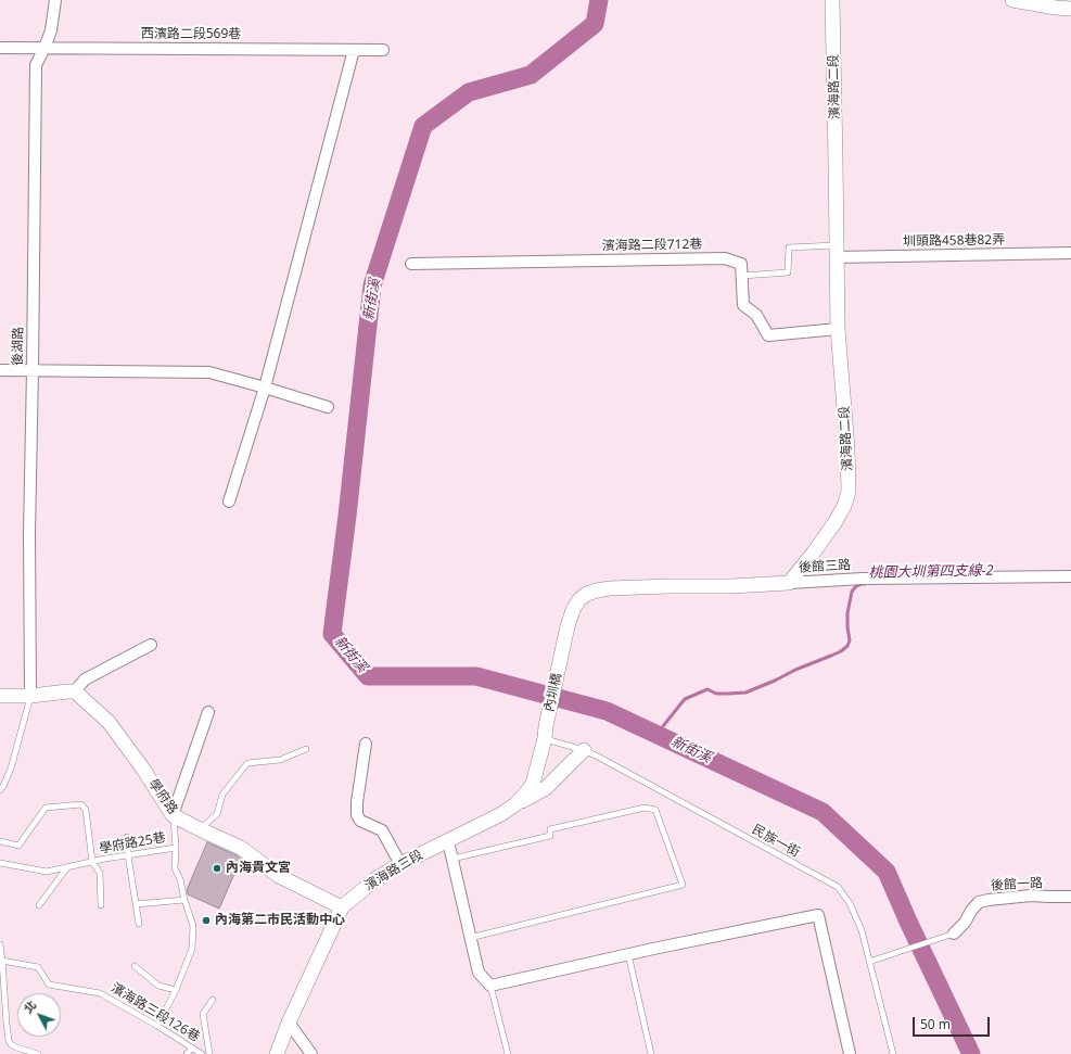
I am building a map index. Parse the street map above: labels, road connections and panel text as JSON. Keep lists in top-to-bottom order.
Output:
{
  "streets": {
    "street": [
      "西濱路二段569巷",
      "濱海路二段",
      "圳頭路458巷82弄",
      "濱海路二段712巷",
      "後湖路",
      "後館三路",
      "內圳橋",
      "學府路",
      "濱海路三段",
      "後館一路"
    ],
    "lane": ["民族一街", "學府路25巷", "濱海路三段126巷"]
  },
  "crossings": [
    ["西濱路二段569巷", "後湖路"],
    ["濱海路二段", "圳頭路458巷82弄"],
    ["濱海路二段", "後館三路"],
    ["濱海路二段", "內圳橋"],
    ["後館三路", "內圳橋"],
    ["內圳橋", "民族一街"],
    ["內圳橋", "濱海路三段"],
    ["學府路", "濱海路三段"],
    ["民族一街", "濱海路三段"]
  ],
  "water": ["新街溪", "桃園大圳第四支線-2"],
  "places": ["內海貴文宮", "內海第二市民活動中心"],
  "scale_bar": "50 m",
  "north": "top left"
}
